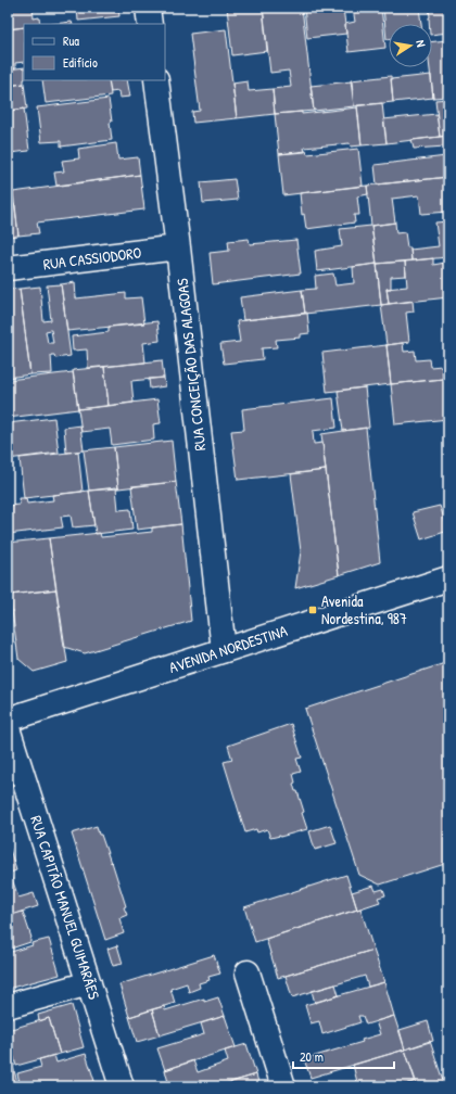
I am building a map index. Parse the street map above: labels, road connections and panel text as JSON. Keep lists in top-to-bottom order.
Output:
{
  "streets": {
    "street": [
      "RUA CASSIODORO",
      "RUA CONCEIÇÃO DAS ALAGOAS",
      "AVENIDA NORDESTINA",
      "RUA CAPITÃO MANUEL GUIMARÃES"
    ]
  },
  "crossings": [
    ["RUA CASSIODORO", "RUA CONCEIÇÃO DAS ALAGOAS"],
    ["RUA CONCEIÇÃO DAS ALAGOAS", "AVENIDA NORDESTINA"]
  ],
  "places": {
    "transit": ["Avenida Nordestina, 987"]
  },
  "legend": ["Rua", "Edifício"],
  "scale_bar": "20 m",
  "north": "right"
}
